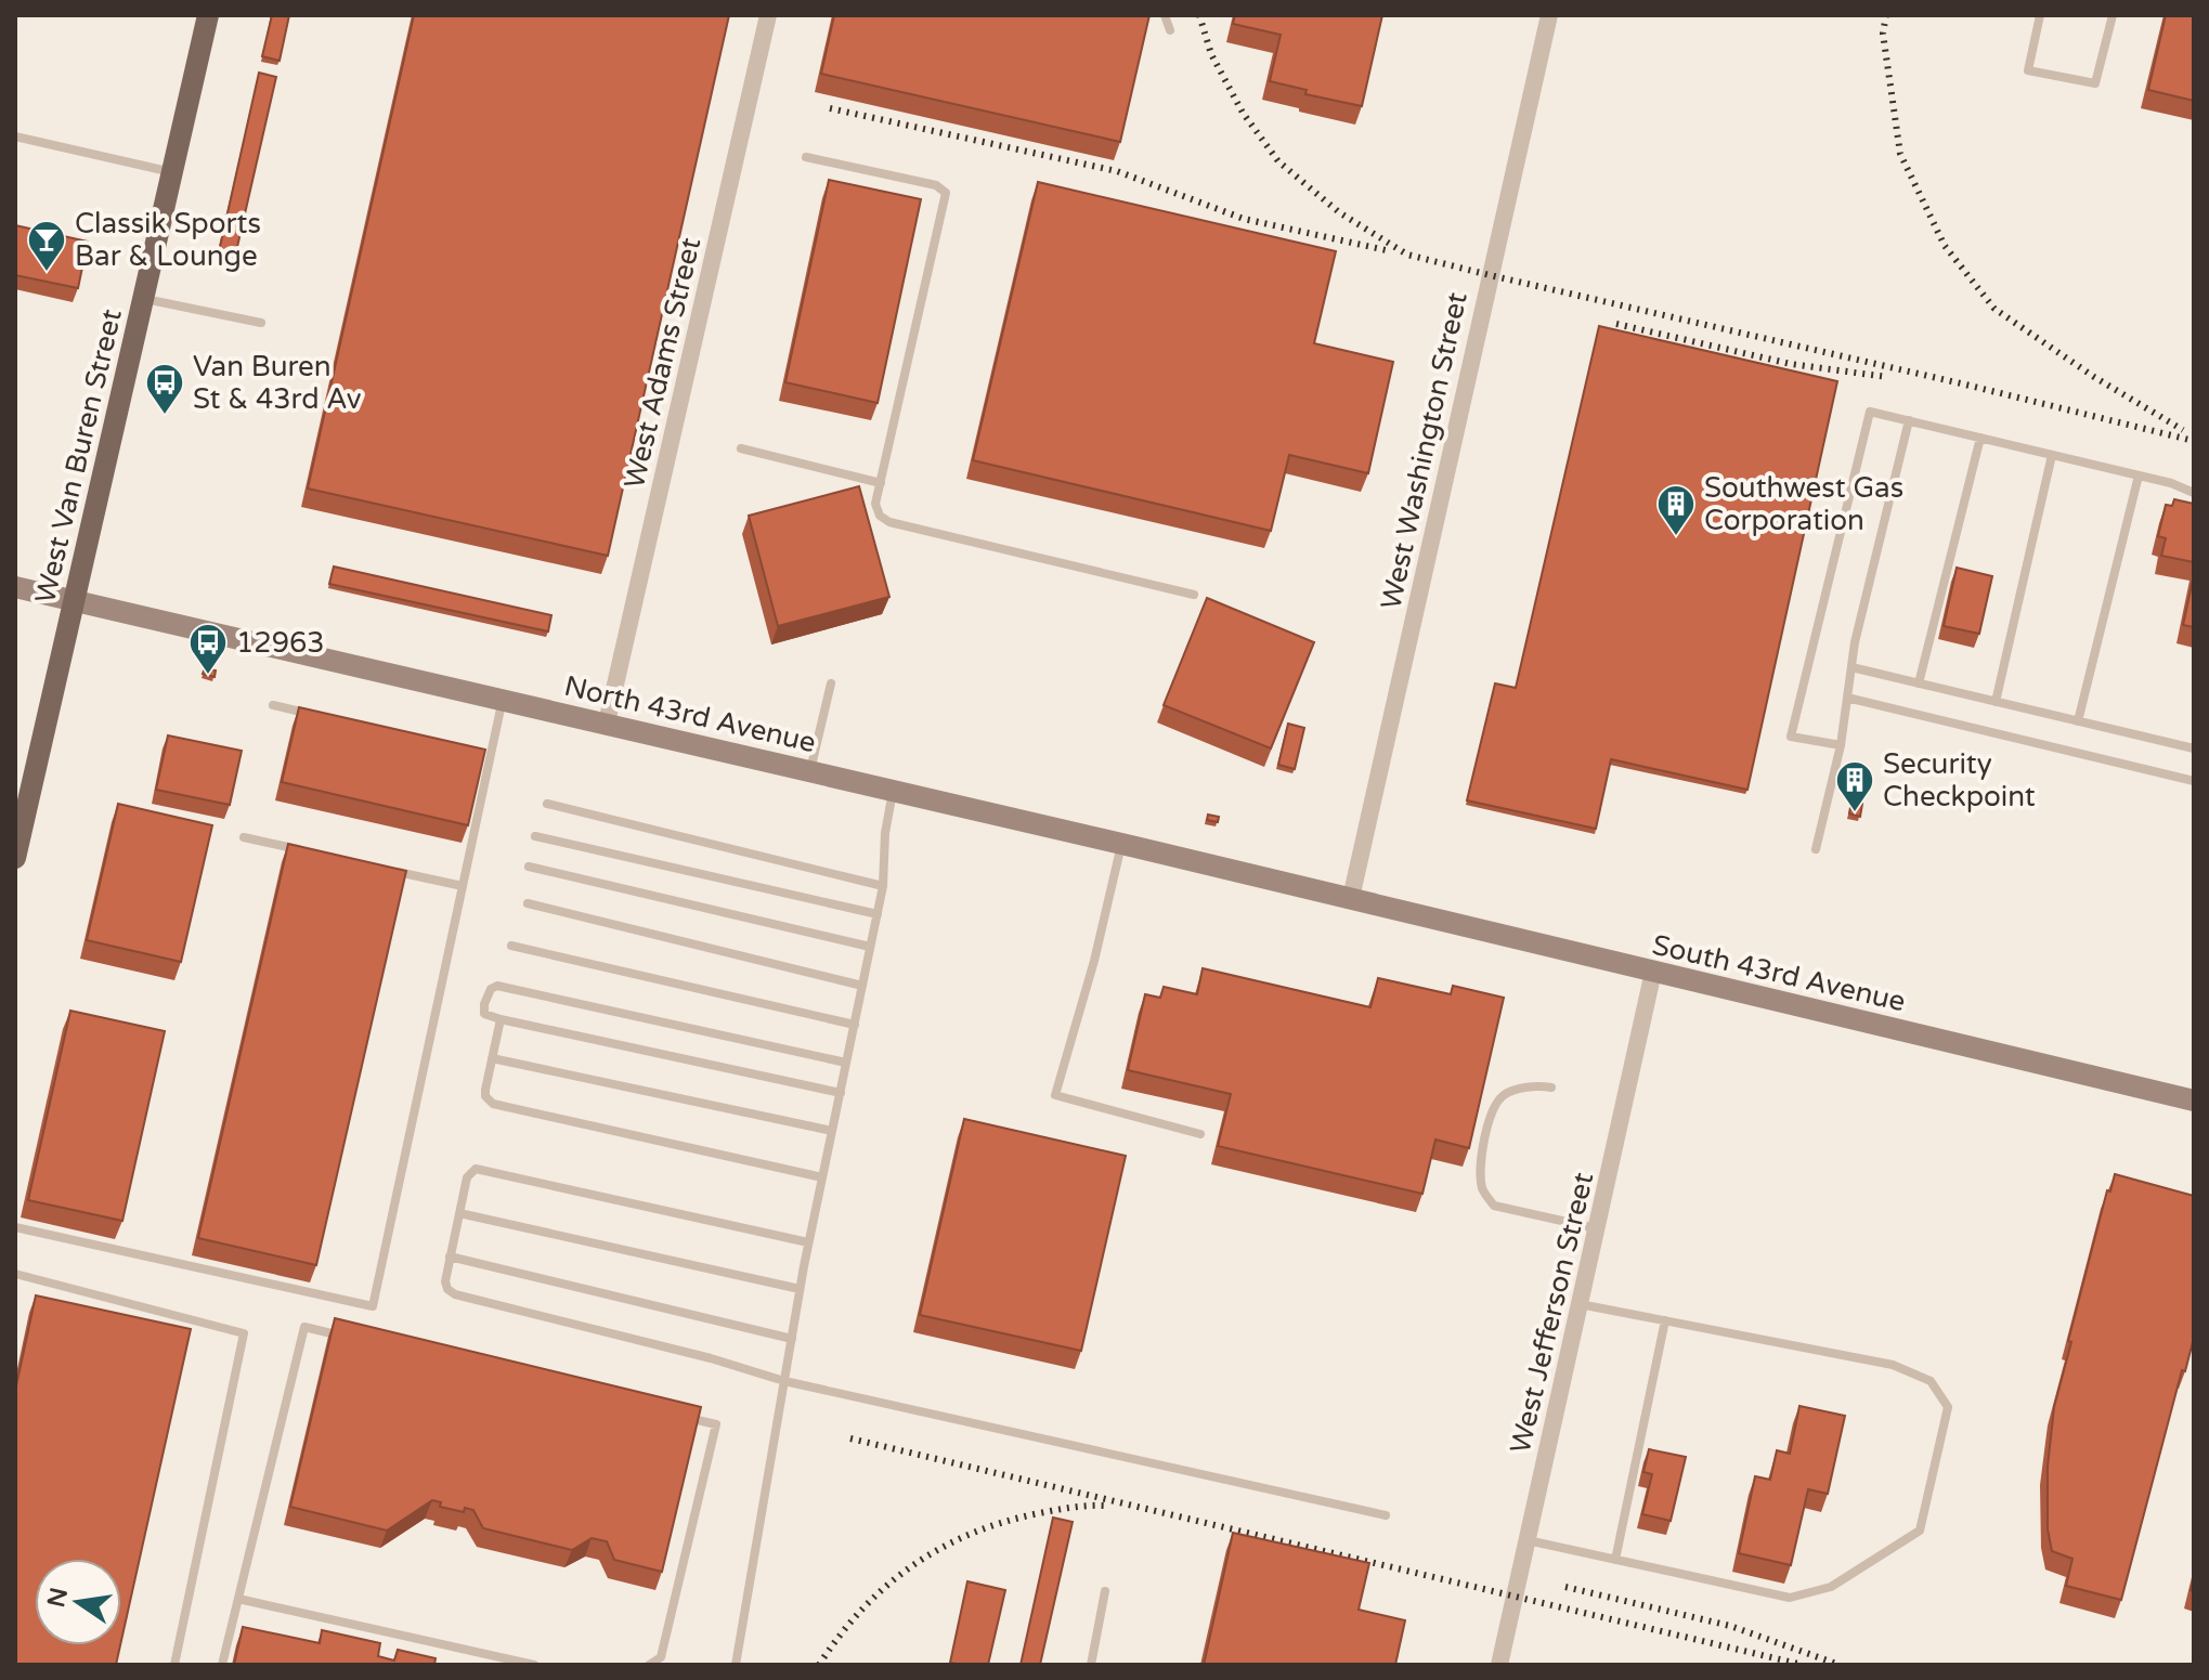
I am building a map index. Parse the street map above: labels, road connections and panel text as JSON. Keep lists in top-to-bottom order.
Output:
{
  "streets": {
    "main road": ["West Van Buren Street", "North 43rd Avenue", "South 43rd Avenue"],
    "street": ["West Adams Street", "West Washington Street", "West Jefferson Street"]
  },
  "crossings": [
    ["West Adams Street", "North 43rd Avenue"],
    ["West Washington Street", "North 43rd Avenue"],
    ["West Washington Street", "South 43rd Avenue"],
    ["West Van Buren Street", "North 43rd Avenue"],
    ["North 43rd Avenue", "South 43rd Avenue"],
    ["South 43rd Avenue", "West Jefferson Street"]
  ],
  "places": {
    "bar": ["Classik Sports Bar & Lounge"],
    "bus stop": ["Van Buren St & 43rd Av", "12963"],
    "building": ["Southwest Gas Corporation", "Security Checkpoint"]
  },
  "north": "left"
}
